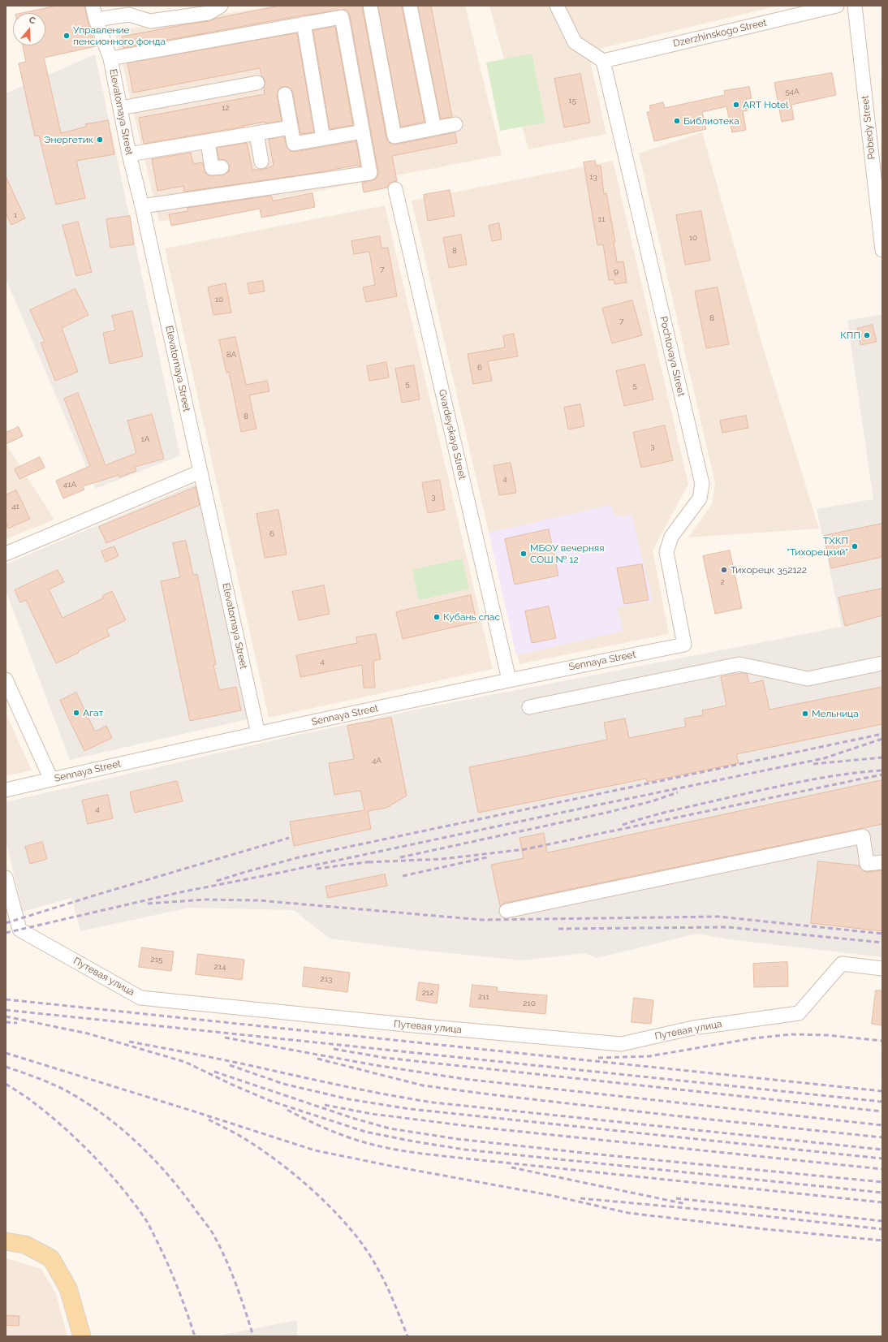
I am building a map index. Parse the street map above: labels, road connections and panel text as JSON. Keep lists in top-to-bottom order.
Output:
{
  "streets": {
    "street": [
      "Dzerzhinskogo Street",
      "Elevatornaya Street",
      "Pobedy Street",
      "Pochtovaya Street",
      "Gvardeyskaya Street",
      "Sennaya Street",
      "Путевая улица"
    ]
  },
  "crossings": [
    ["Dzerzhinskogo Street", "Pochtovaya Street"],
    ["Elevatornaya Street", "Sennaya Street"],
    ["Pochtovaya Street", "Sennaya Street"],
    ["Gvardeyskaya Street", "Sennaya Street"]
  ],
  "places": [
    "Управление пенсионного фонда",
    "ART Hotel",
    "Библиотека",
    "Энергетик",
    "КПП",
    "ТХКП \"Тихорецкий\"",
    "МБОУ вечерняя СОШ № 12",
    "Тихорецк 352122",
    "Кубань спас",
    "Агат",
    "Мельница"
  ],
  "house_numbers": [
    "54А",
    "15",
    "12",
    "13",
    "1",
    "11",
    "10",
    "8",
    "7",
    "9",
    "10",
    "8",
    "7",
    "8А",
    "6",
    "5",
    "5",
    "8",
    "1А",
    "3",
    "4",
    "41А",
    "3",
    "41",
    "6",
    "2",
    "4",
    "4А",
    "4",
    "215",
    "214",
    "213",
    "212",
    "211",
    "210"
  ],
  "north": "top"
}
